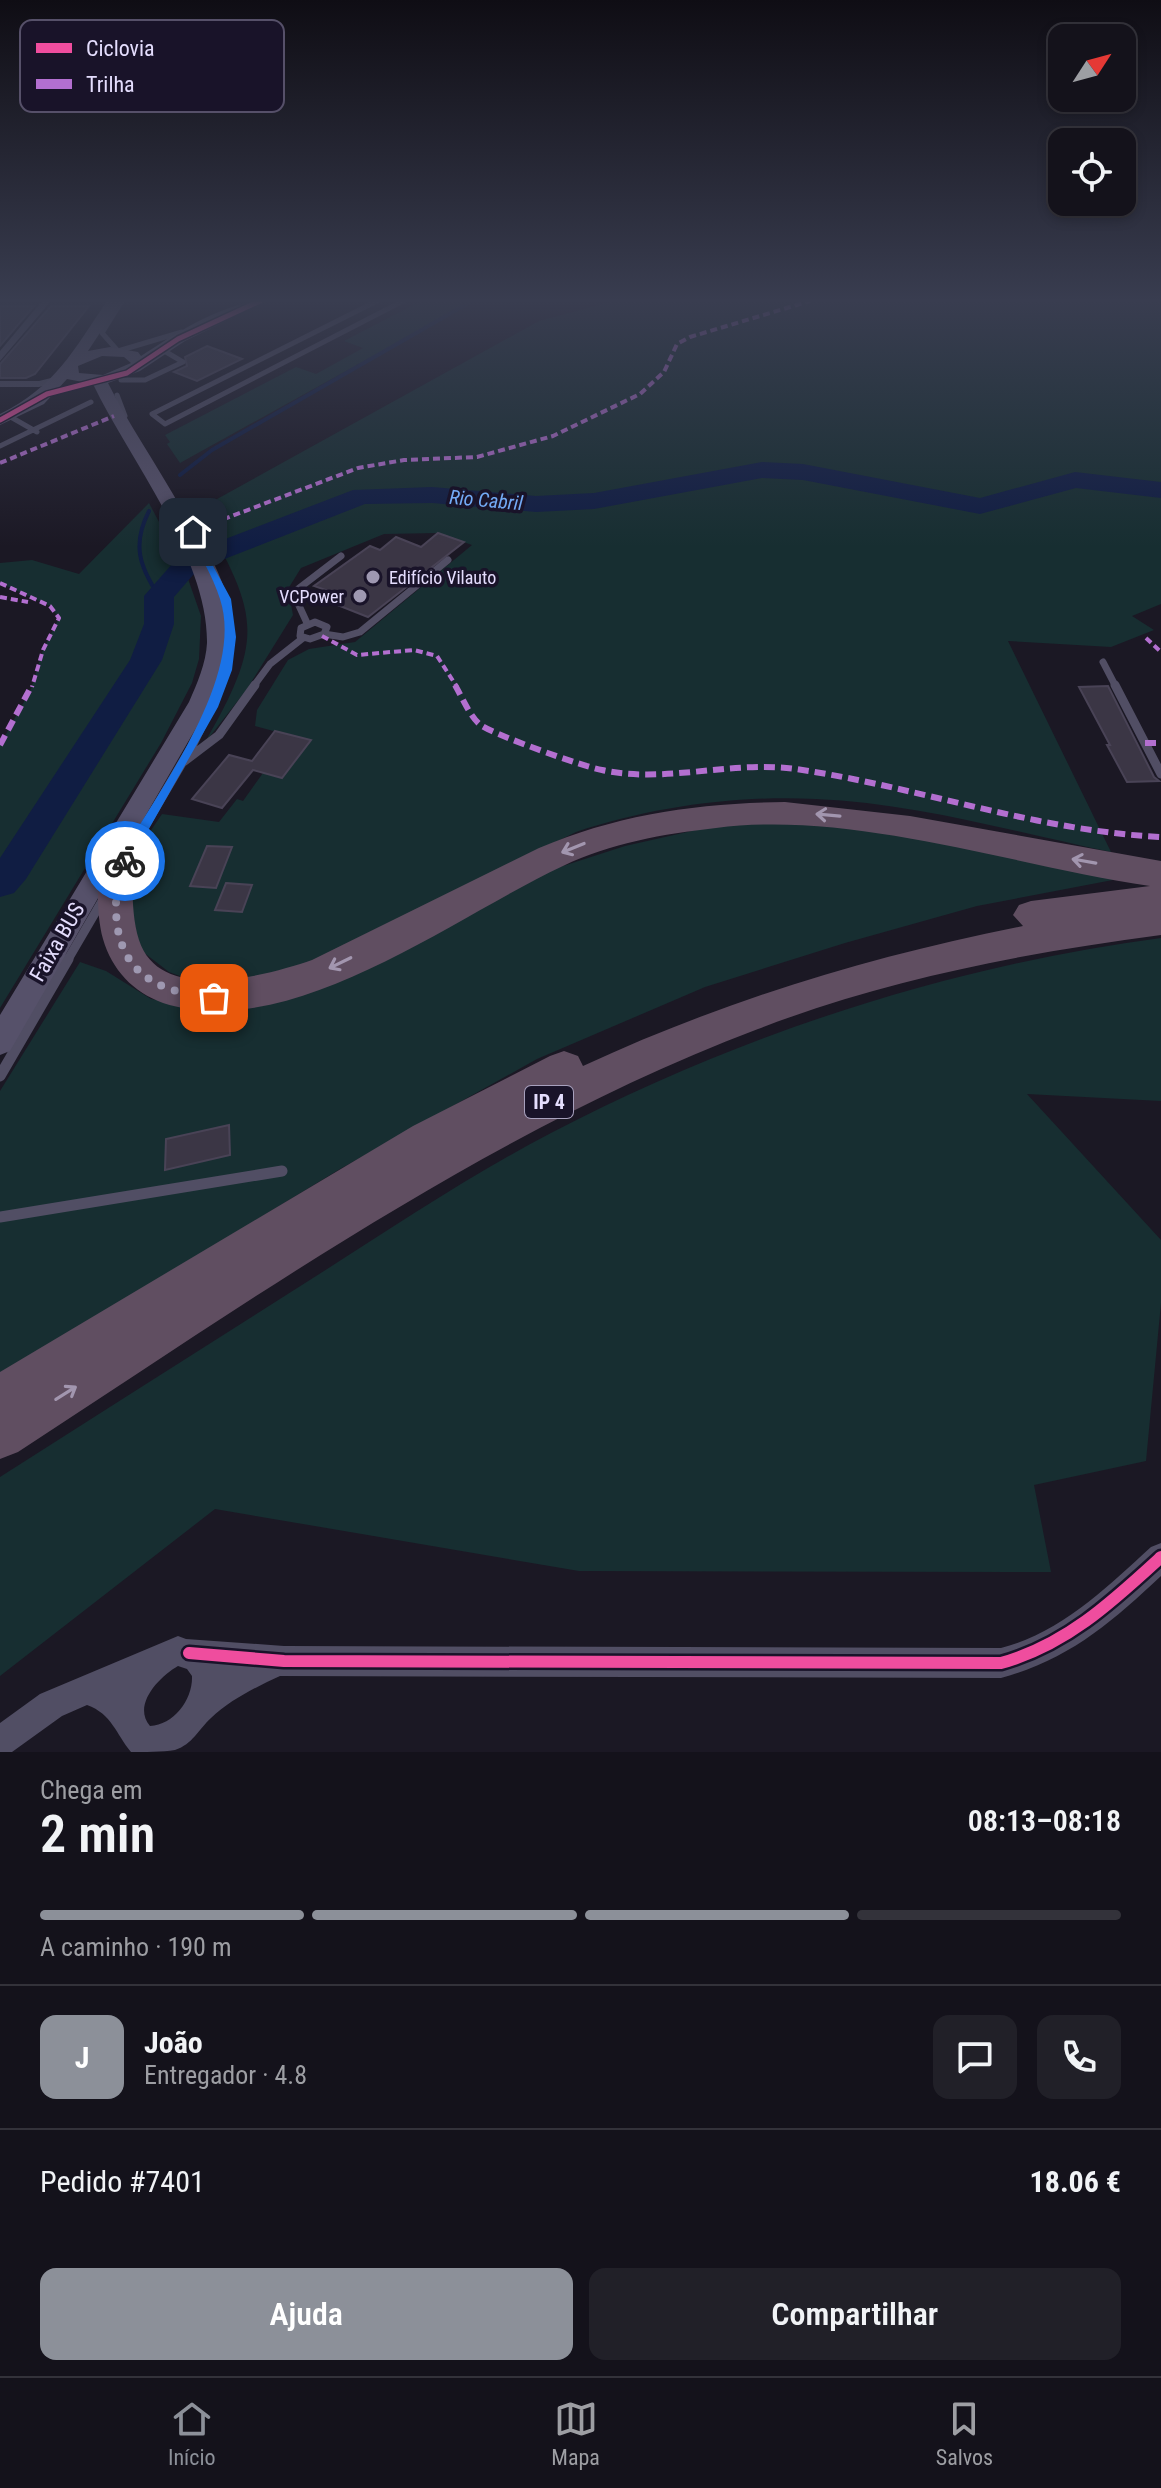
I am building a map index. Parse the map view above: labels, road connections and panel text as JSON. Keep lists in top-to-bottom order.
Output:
{
  "streets": {
    "highway": ["IP 4"],
    "lane": ["Faixa BUS"]
  },
  "water": ["Rio Cabril"],
  "places": ["Edifício Vilauto", "VCPower"],
  "legend": ["Ciclovia", "Trilha"],
  "north": "top right",
  "page": {
    "heading": ["2 min", "Chega em", "08:13–08:18"],
    "panel": [
      "João",
      "Entregador · 4.8",
      "Pedido #7401",
      "18.06 €"
    ],
    "bar": "A caminho · 190 m",
    "round": "J",
    "buttons": ["Ajuda", "Compartilhar"],
    "tabs": ["Início", "Mapa", "Salvos"]
  }
}
